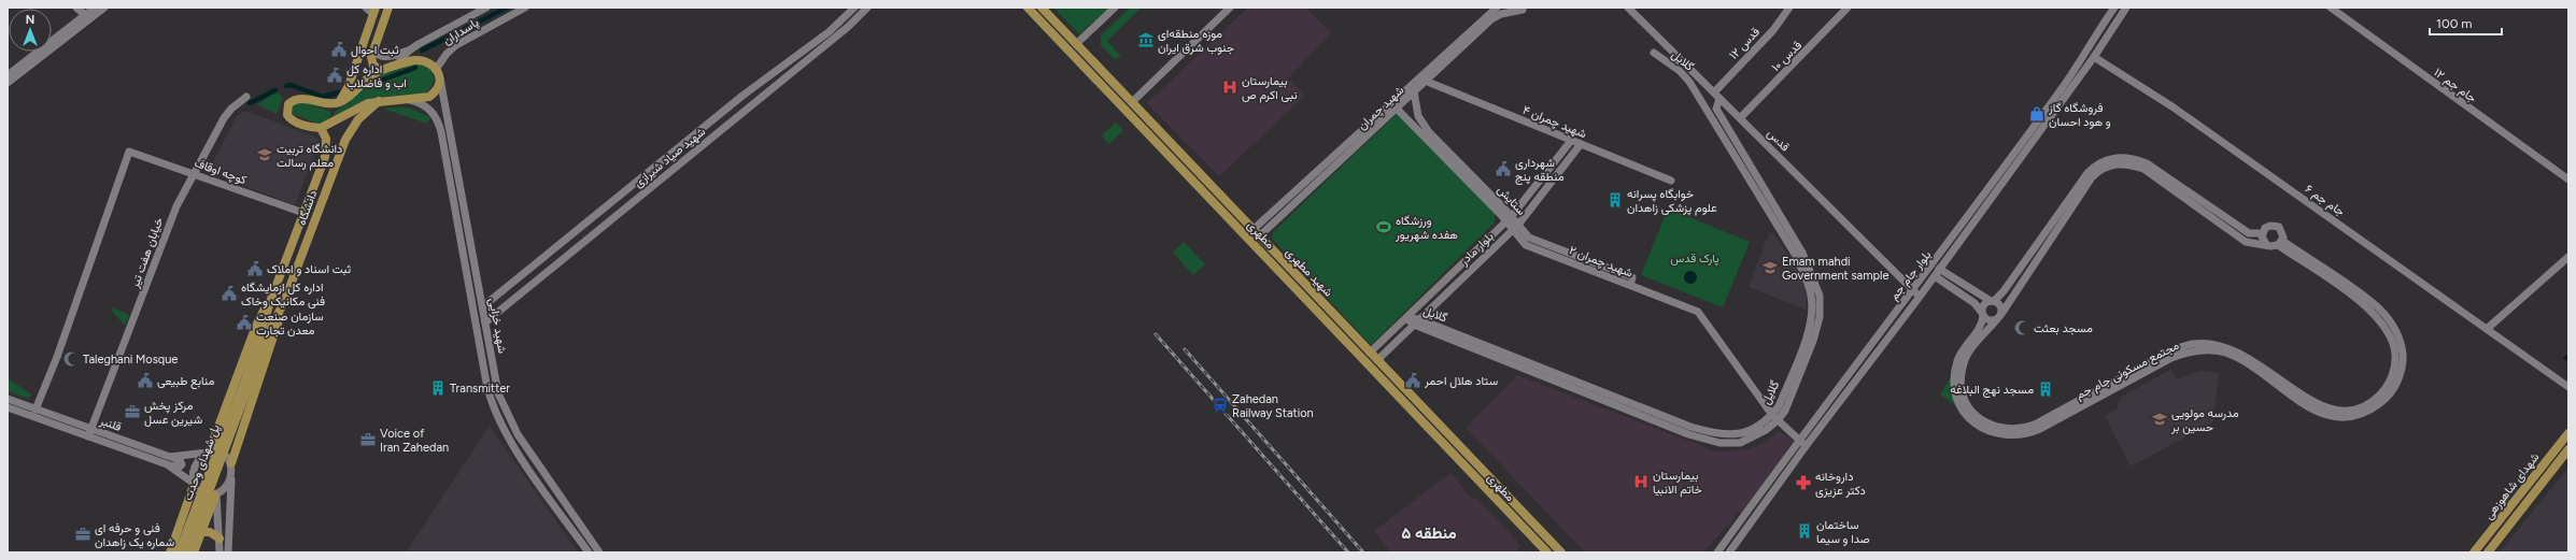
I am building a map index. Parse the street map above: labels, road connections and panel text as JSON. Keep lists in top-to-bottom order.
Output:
{
  "streets": {
    "main road": [
      "دانشگاه",
      "مطهری",
      "شهید مطهری",
      "پل شهدای وحدت",
      "شهدای شاهوزهی"
    ],
    "street": [
      "پاسداران",
      "قدس ۱۲",
      "قدس ۱۰",
      "گلایل",
      "جام جم ۱۲",
      "شهید چمران",
      "شهید چمران ۴",
      "قدس",
      "شهید صیاد شیرازی",
      "کوچه اوقاف",
      "ستایش",
      "جام جم ۶",
      "بلوار مادر",
      "خیابان هفت تیر",
      "شهید چمران ۲",
      "بلوار جام جم",
      "شهید خزایی",
      "مجتمع مسکونی جام جم",
      "قلنبر"
    ]
  },
  "crossings": [
    ["پاسداران", "شهید خزایی"],
    ["قدس ۱۲", "گلایل"],
    ["قدس ۱۲", "قدس"],
    ["قدس ۱۰", "قدس"],
    ["گلایل", "قدس"],
    ["گلایل", "بلوار مادر"],
    ["گلایل", "شهید چمران ۲"],
    ["شهید چمران", "ستایش"],
    ["شهید چمران", "شهید مطهری"],
    ["شهید چمران ۴", "بلوار مادر"],
    ["قدس", "بلوار جام جم"],
    ["شهید صیاد شیرازی", "شهید خزایی"],
    ["کوچه اوقاف", "دانشگاه"],
    ["کوچه اوقاف", "خیابان هفت تیر"],
    ["کوچه اوقاف", "قلنبر"],
    ["ستایش", "بلوار مادر"],
    ["ستایش", "شهید چمران ۲"],
    ["جام جم ۶", "بلوار جام جم"],
    ["بلوار مادر", "شهید مطهری"],
    ["خیابان هفت تیر", "قلنبر"],
    ["شهید چمران ۲", "بلوار جام جم"]
  ],
  "districts": ["منطقه ۵"],
  "parks": ["پارک قدس"],
  "places": {
    "museum": ["موزه منطقه‌ای جنوب شرق ایران"],
    "public building": [
      "ثبت احوال",
      "اداره کل اب و فاضلاب",
      "شهرداری منطقه پنج",
      "ثبت اسناد و املاک",
      "اداره کل ازمایشگاه فنی مکانیک وخاک",
      "سازمان صنعت معدن تجارت",
      "منابع طبیعی",
      "ستاد هلال احمر"
    ],
    "hospital": ["بیمارستان نبی اکرم ص", "بیمارستان خاتم الانبیا"],
    "shop": ["فروشگاه گاز و هود احسان"],
    "school or university": ["دانشگاه تربیت معلم رسالت", "Emam mahdi Government sample", "مدرسه مولویی حسین بر"],
    "building": [
      "خوابگاه پسرانه علوم پزشکی زاهدان",
      "Transmitter",
      "مسجد نهج البلاغه",
      "ساختمان صدا و سیما"
    ],
    "sports": ["ورزشگاه هفده شهریور"],
    "mosque": ["مسجد بعثت", "Taleghani Mosque"],
    "station": ["Zahedan Railway Station"],
    "office": ["مرکز پخش شیرین عسل", "Voice of Iran Zahedan", "فنی و حرفه ای شماره یک زاهدان"],
    "pharmacy": ["داروخانه دکتر عزیزی"]
  },
  "scale_bar": "100 m",
  "north": "top"
}
